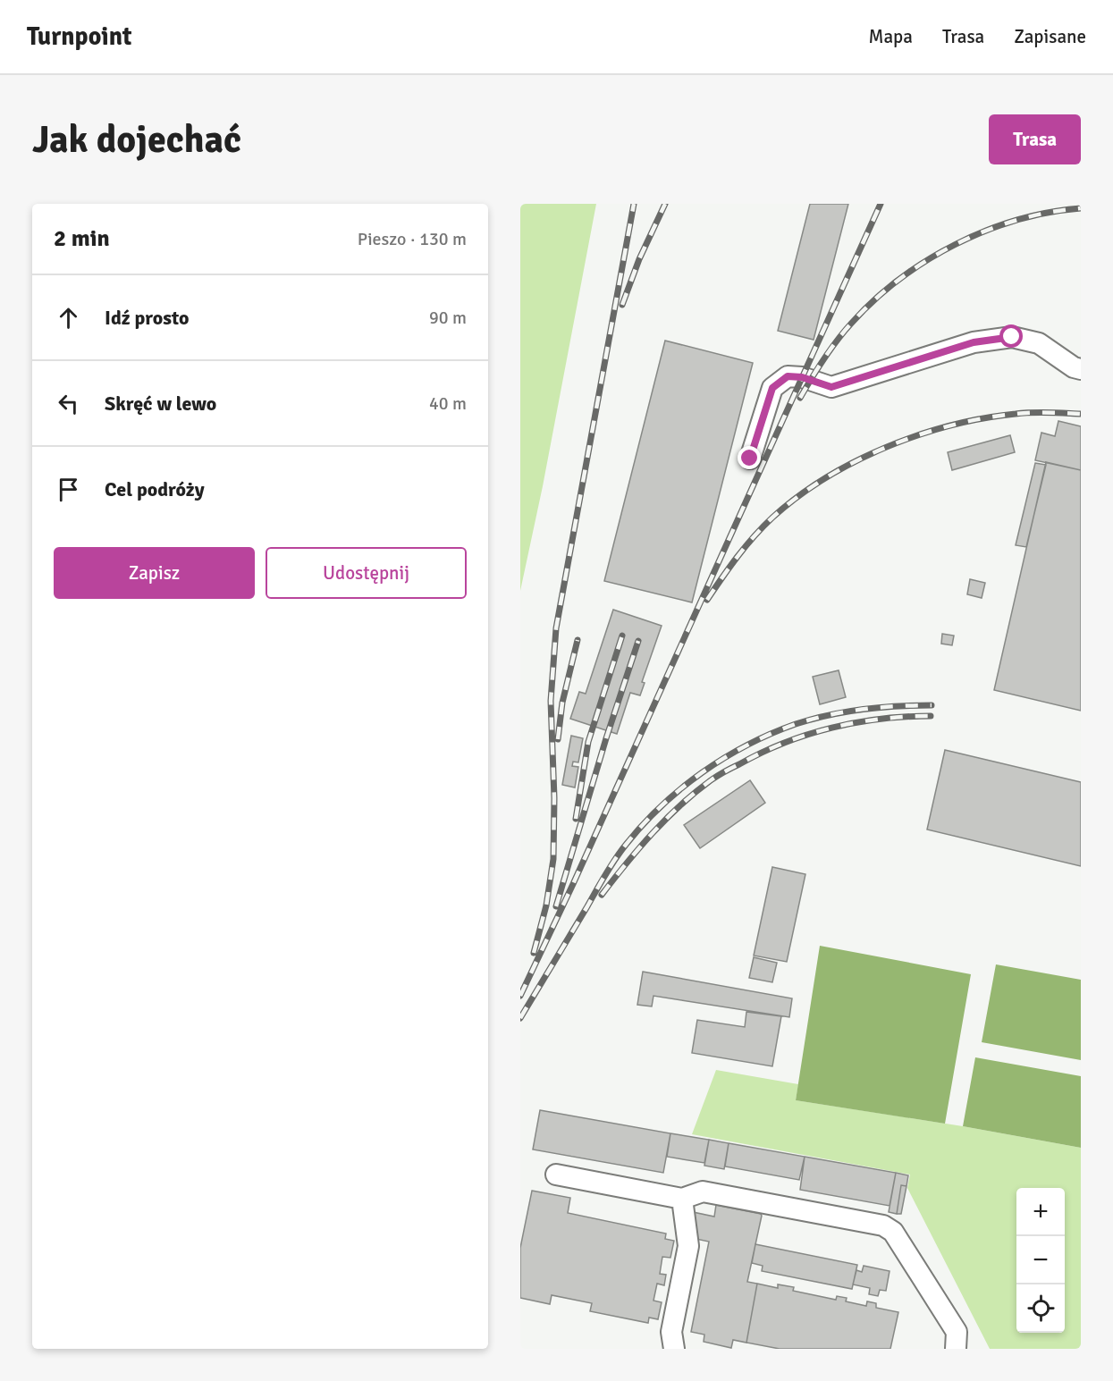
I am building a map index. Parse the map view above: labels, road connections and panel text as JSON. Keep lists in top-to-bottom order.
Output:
{
  "page": {
    "header": "Turnpoint",
    "nav": ["Mapa", "Trasa", "Zapisane"],
    "buttons": [
      "Trasa",
      ["Zapisz", "Udostępnij"]
    ],
    "title": "Jak dojechać",
    "heading": ["2 min", "Pieszo · 130 m"],
    "list": [
      ["Idź prosto", "90 m"],
      ["Skręć w lewo", "40 m"],
      "Cel podróży"
    ],
    "map_buttons": ["+", "−"]
  }
}
